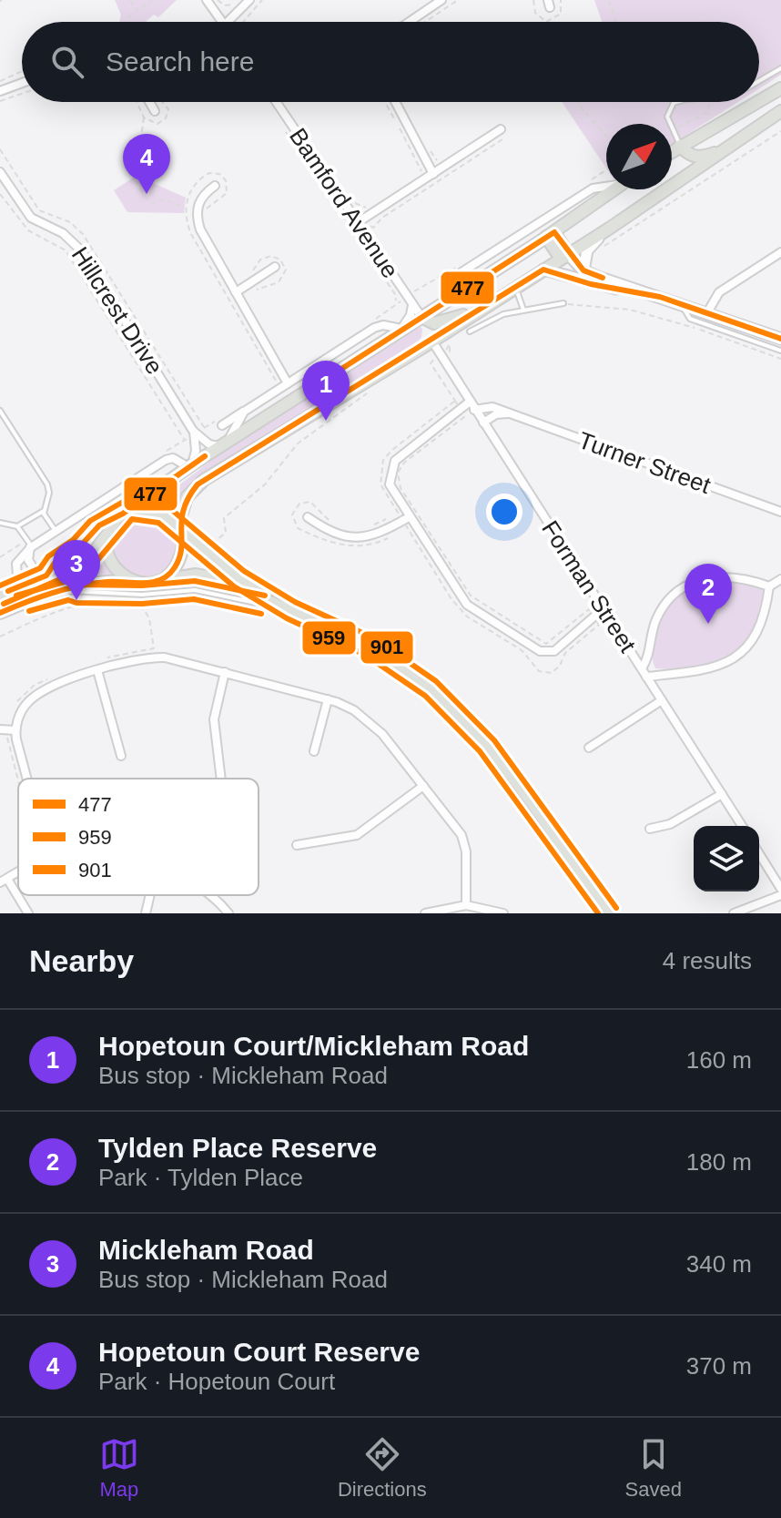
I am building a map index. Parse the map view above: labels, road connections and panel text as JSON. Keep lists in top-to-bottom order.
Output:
{
  "streets": {
    "street": [
      "Bamford Avenue",
      "Hillcrest Drive",
      "Turner Street",
      "Forman Street"
    ]
  },
  "crossings": [
    ["Turner Street", "Forman Street"]
  ],
  "lines": ["transit line 477", "transit line 901", "transit line 959"],
  "legend": ["477", "959", "901"],
  "north": "top right",
  "page": {
    "search": "Search here",
    "pins": [
      "4",
      "1",
      "3",
      "2"
    ],
    "heading": ["Nearby", "4 results"],
    "list": [
      {
        "mark": "1",
        "name": "Hopetoun Court/Mickleham Road",
        "note": "Bus stop · Mickleham Road",
        "value": "160 m"
      },
      {
        "mark": "2",
        "name": "Tylden Place Reserve",
        "note": "Park · Tylden Place",
        "value": "180 m"
      },
      {
        "mark": "3",
        "name": "Mickleham Road",
        "note": "Bus stop · Mickleham Road",
        "value": "340 m"
      },
      {
        "mark": "4",
        "name": "Hopetoun Court Reserve",
        "note": "Park · Hopetoun Court",
        "value": "370 m"
      }
    ],
    "nav": ["Map", "Directions", "Saved"]
  }
}
